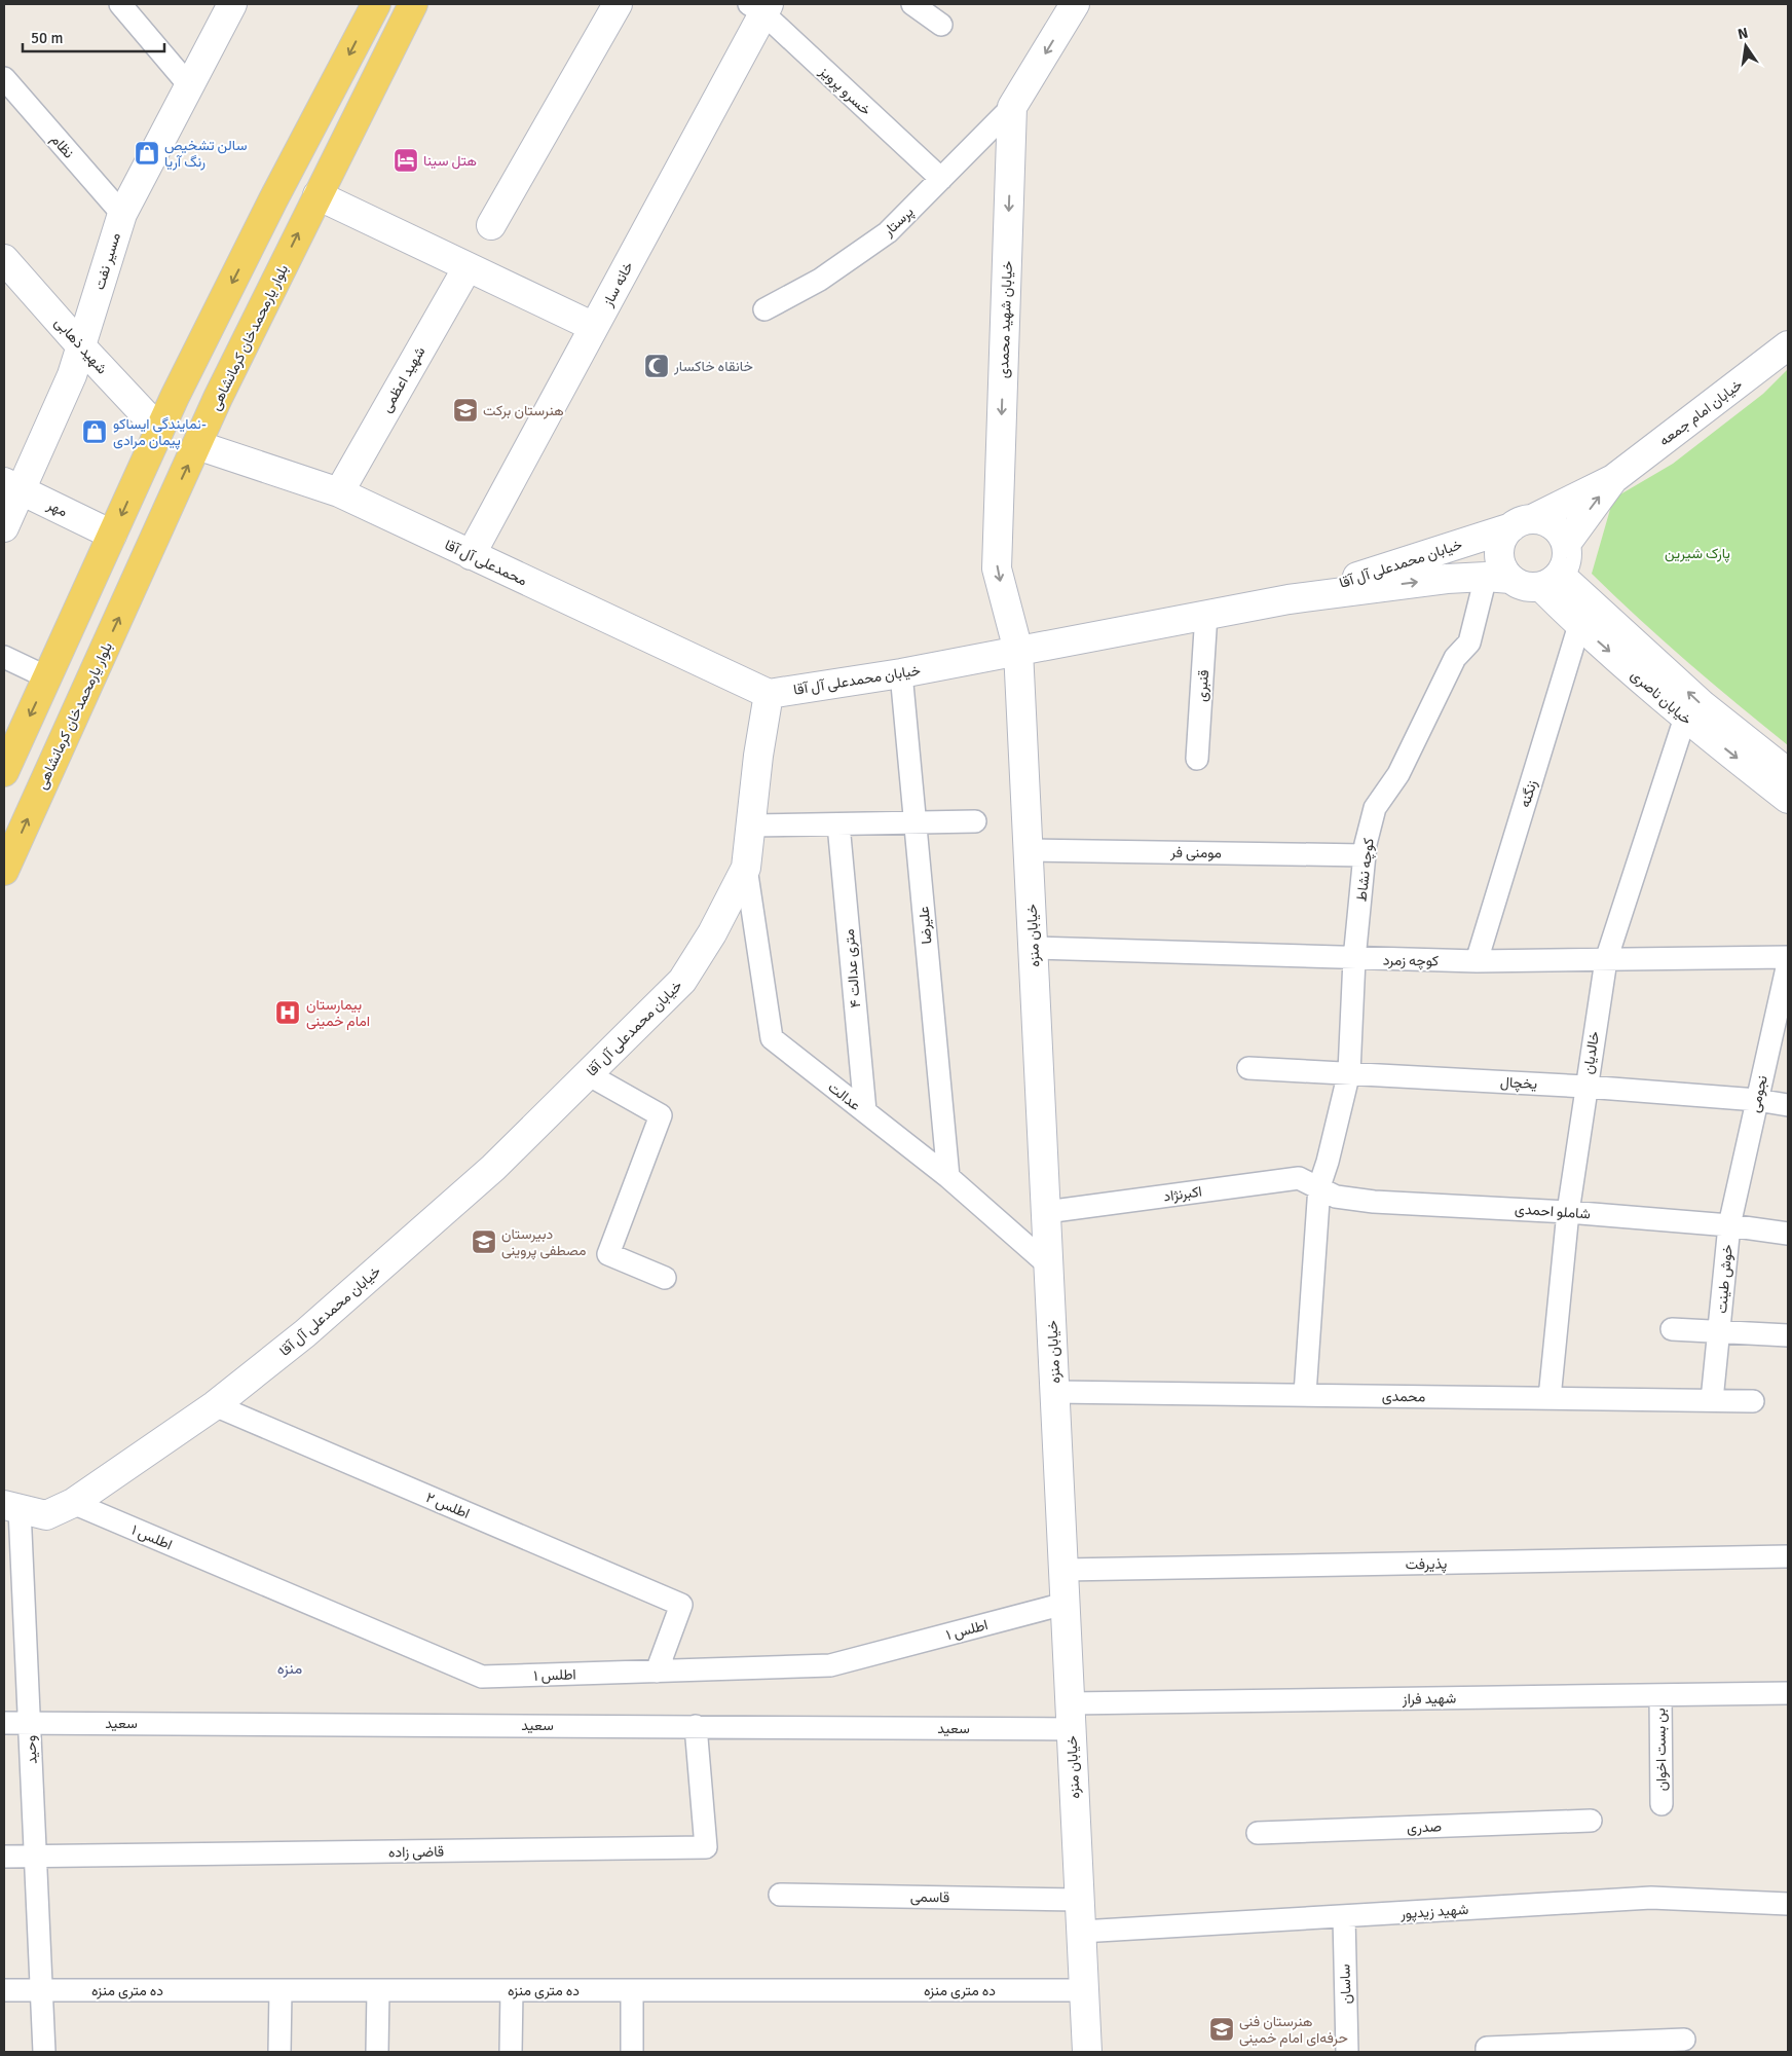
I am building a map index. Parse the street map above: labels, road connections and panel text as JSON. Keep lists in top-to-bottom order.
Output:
{
  "streets": {
    "main road": ["بلوار یارمحمدخان کرمانشاهی"],
    "street": [
      "خسرو پرویز",
      "نظام",
      "پرستار",
      "مسیر نفت",
      "خانه ساز",
      "خیابان شهید محمدی",
      "شهید ذهابی",
      "شهید اعظمی",
      "خیابان امام جمعه",
      "مهر",
      "محمدعلی آل آقا",
      "خیابان محمدعلی آل آقا",
      "قنبری",
      "خیابان ناصری",
      "زنگنه",
      "مومنی فر",
      "کوچه نشاط",
      "علیرضا",
      "خیابان منزه",
      "کوچه زمرد",
      "۴ متری عدالت",
      "خالدیان",
      "یخچال",
      "نجومی",
      "عدالت",
      "اکبرنژاد",
      "شاملو احمدی",
      "خوش طینت",
      "محمدی",
      "اطلس ۲",
      "اطلس ۱",
      "پذیرفت",
      "شهید فراز",
      "سعید",
      "وحید",
      "بن بست اخوان",
      "صدری",
      "قاضی زاده",
      "قاسمی",
      "شهید زیدپور",
      "ساسان",
      "ده متری منزه"
    ]
  },
  "crossings": [
    ["خسرو پرویز", "پرستار"],
    ["خسرو پرویز", "خانه ساز"],
    ["نظام", "مسیر نفت"],
    ["پرستار", "خیابان شهید محمدی"],
    ["مسیر نفت", "شهید ذهابی"],
    ["مسیر نفت", "مهر"],
    ["خانه ساز", "محمدعلی آل آقا"],
    ["خیابان شهید محمدی", "خیابان محمدعلی آل آقا"],
    ["خیابان شهید محمدی", "خیابان منزه"],
    ["بلوار یارمحمدخان کرمانشاهی", "محمدعلی آل آقا"],
    ["شهید اعظمی", "محمدعلی آل آقا"],
    ["خیابان امام جمعه", "خیابان محمدعلی آل آقا"],
    ["خیابان امام جمعه", "خیابان ناصری"],
    ["خیابان امام جمعه", "کوچه نشاط"],
    ["محمدعلی آل آقا", "خیابان محمدعلی آل آقا"],
    ["خیابان محمدعلی آل آقا", "قنبری"],
    ["خیابان محمدعلی آل آقا", "خیابان ناصری"],
    ["خیابان محمدعلی آل آقا", "کوچه نشاط"],
    ["خیابان محمدعلی آل آقا", "علیرضا"],
    ["خیابان محمدعلی آل آقا", "خیابان منزه"],
    ["خیابان محمدعلی آل آقا", "عدالت"],
    ["خیابان محمدعلی آل آقا", "اطلس ۲"],
    ["خیابان محمدعلی آل آقا", "اطلس ۱"],
    ["خیابان محمدعلی آل آقا", "وحید"],
    ["خیابان ناصری", "زنگنه"],
    ["خیابان ناصری", "کوچه نشاط"],
    ["خیابان ناصری", "خالدیان"],
    ["زنگنه", "کوچه زمرد"],
    ["مومنی فر", "کوچه نشاط"],
    ["مومنی فر", "خیابان منزه"],
    ["کوچه نشاط", "کوچه زمرد"],
    ["کوچه نشاط", "یخچال"],
    ["کوچه نشاط", "اکبرنژاد"],
    ["کوچه نشاط", "شاملو احمدی"],
    ["کوچه نشاط", "محمدی"],
    ["علیرضا", "عدالت"],
    ["خیابان منزه", "کوچه زمرد"],
    ["خیابان منزه", "عدالت"],
    ["خیابان منزه", "اکبرنژاد"],
    ["خیابان منزه", "محمدی"],
    ["خیابان منزه", "اطلس ۱"],
    ["خیابان منزه", "پذیرفت"],
    ["خیابان منزه", "شهید فراز"],
    ["خیابان منزه", "سعید"],
    ["خیابان منزه", "قاسمی"],
    ["خیابان منزه", "شهید زیدپور"],
    ["خیابان منزه", "ده متری منزه"],
    ["کوچه زمرد", "خالدیان"],
    ["۴ متری عدالت", "عدالت"],
    ["خالدیان", "یخچال"],
    ["خالدیان", "شاملو احمدی"],
    ["خالدیان", "محمدی"],
    ["یخچال", "نجومی"],
    ["نجومی", "شاملو احمدی"],
    ["نجومی", "خوش طینت"],
    ["اکبرنژاد", "شاملو احمدی"],
    ["شاملو احمدی", "خوش طینت"],
    ["خوش طینت", "محمدی"],
    ["اطلس ۲", "اطلس ۱"],
    ["شهید فراز", "سعید"],
    ["شهید فراز", "بن بست اخوان"],
    ["سعید", "وحید"],
    ["سعید", "قاضی زاده"],
    ["وحید", "قاضی زاده"],
    ["وحید", "ده متری منزه"],
    ["شهید زیدپور", "ساسان"]
  ],
  "one_way": ["خیابان شهید محمدی"],
  "districts": ["منزه"],
  "parks": ["پارک شیرین"],
  "places": {
    "shop": ["سالن تشخیص رنگ آریا", "نمایندگی ایساکو- پیمان مرادی"],
    "hotel": ["هتل سینا"],
    "mosque": ["خانقاه خاکسار"],
    "school or university": ["هنرستان برکت", "دبیرستان مصطفی پروینی", "هنرستان فنی حرفه‌ای امام خمینی"],
    "hospital": ["بیمارستان امام خمینی"]
  },
  "scale_bar": "50 m",
  "north": "top"
}
